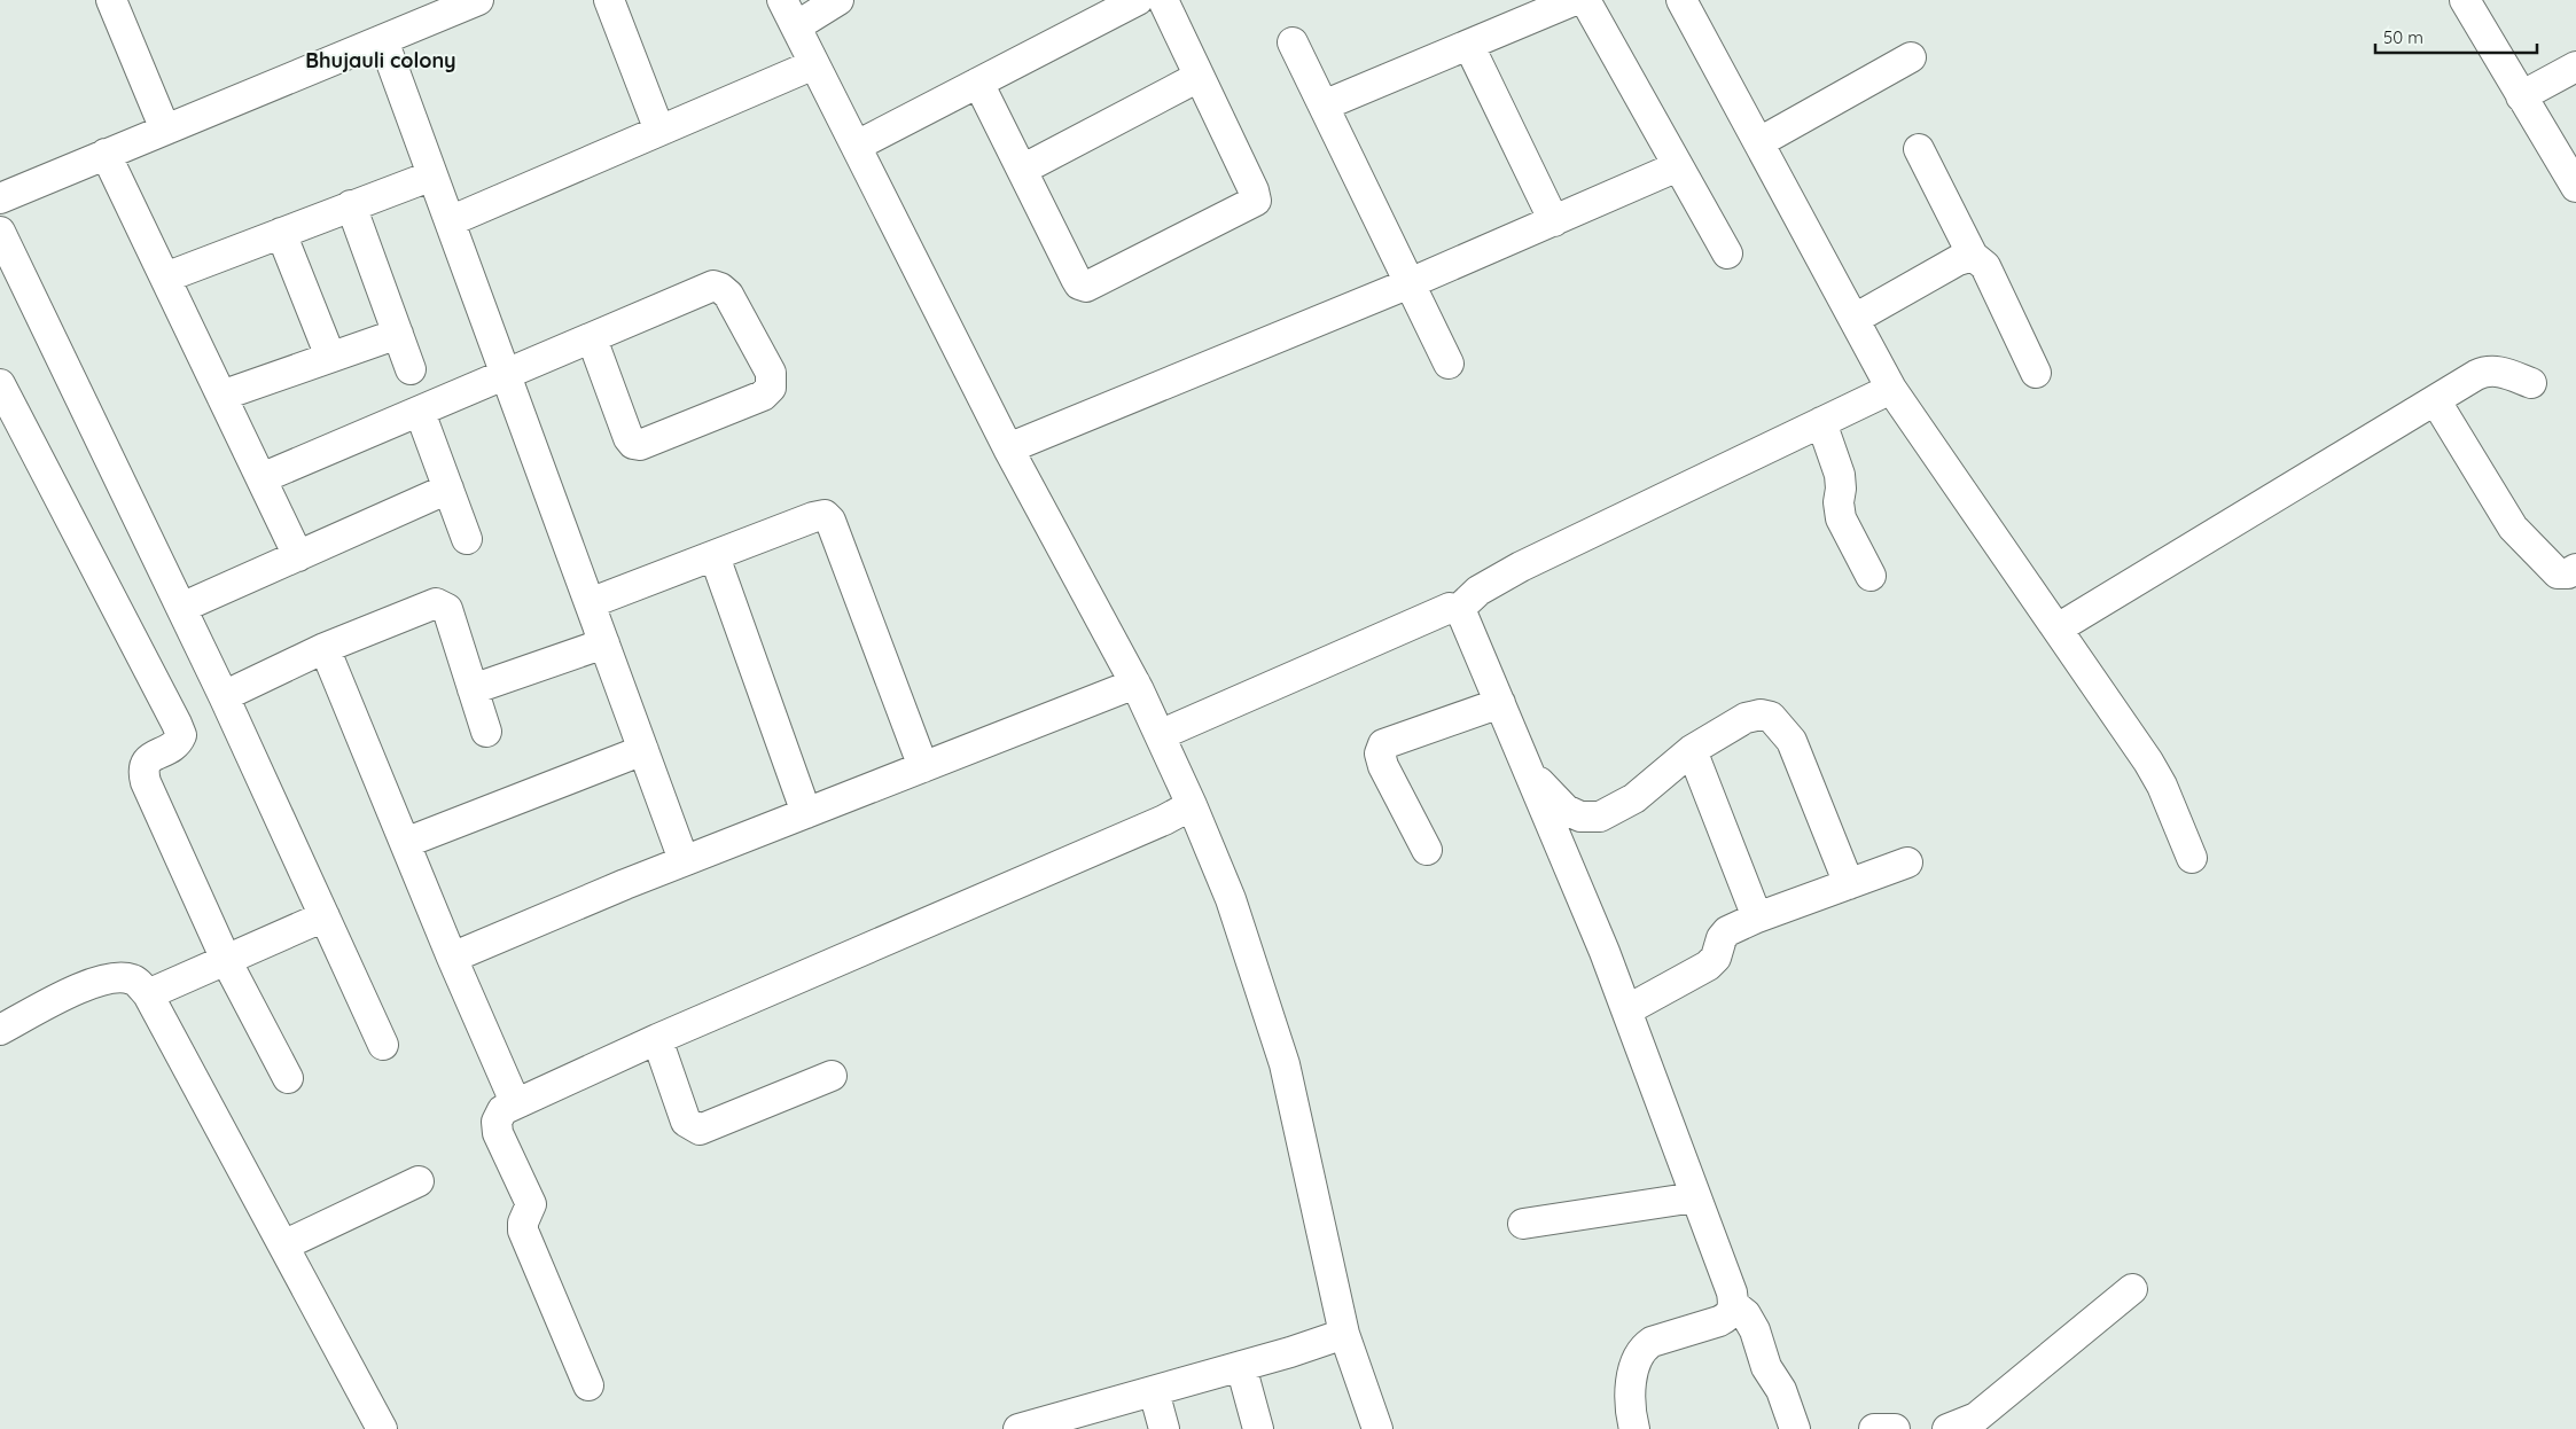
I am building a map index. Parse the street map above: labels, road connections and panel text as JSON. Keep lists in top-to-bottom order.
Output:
{
  "districts": ["Bhujauli colony"],
  "scale_bar": "50 m"
}
